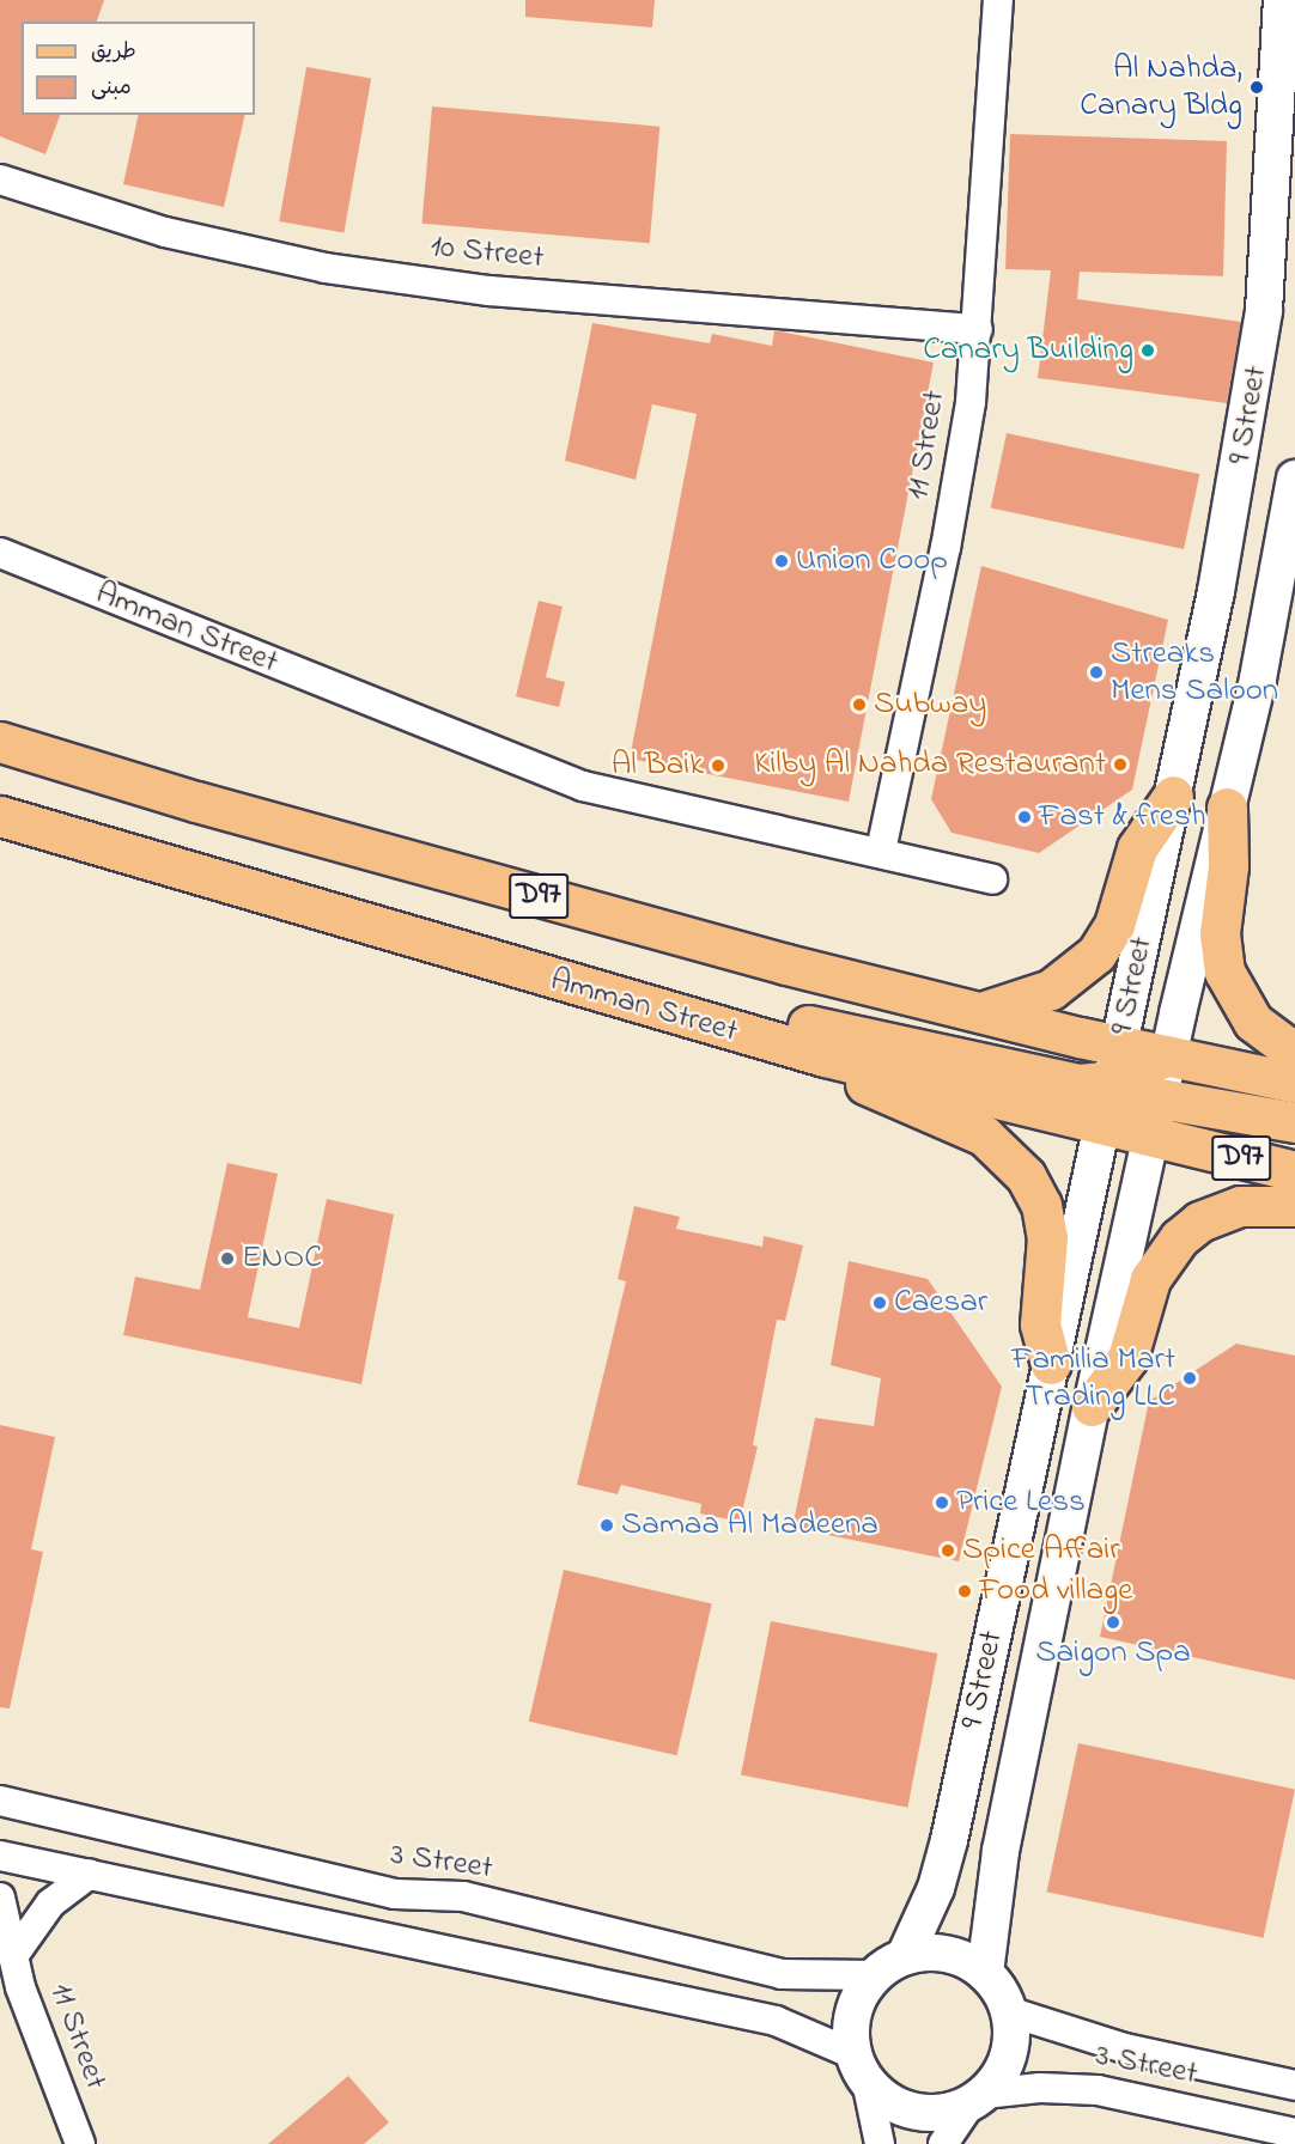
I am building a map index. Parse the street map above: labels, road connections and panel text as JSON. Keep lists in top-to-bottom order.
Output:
{
  "streets": {
    "main road": ["Amman Street", "D97"],
    "street": [
      "10 Street",
      "9 Street",
      "11 Street",
      "3 Street"
    ]
  },
  "crossings": [
    ["10 Street", "11 Street"],
    ["9 Street", "Amman Street"],
    ["9 Street", "D97"],
    ["9 Street", "3 Street"],
    ["11 Street", "Amman Street"]
  ],
  "places": [
    "Al Nahda, Canary Bldg",
    "Canary Building",
    "Union Coop",
    "Streaks Mens Saloon",
    "Subway",
    "Kilby Al Nahda Restaurant",
    "Al Baik",
    "Fast & fresh",
    "ENOC",
    "Caesar",
    "Familia Mart Trading LLC",
    "Price Less",
    "Samaa Al Madeena",
    "Spice Affair",
    "Food village",
    "Saigon Spa"
  ],
  "legend": ["طريق", "مبنى"]
}
